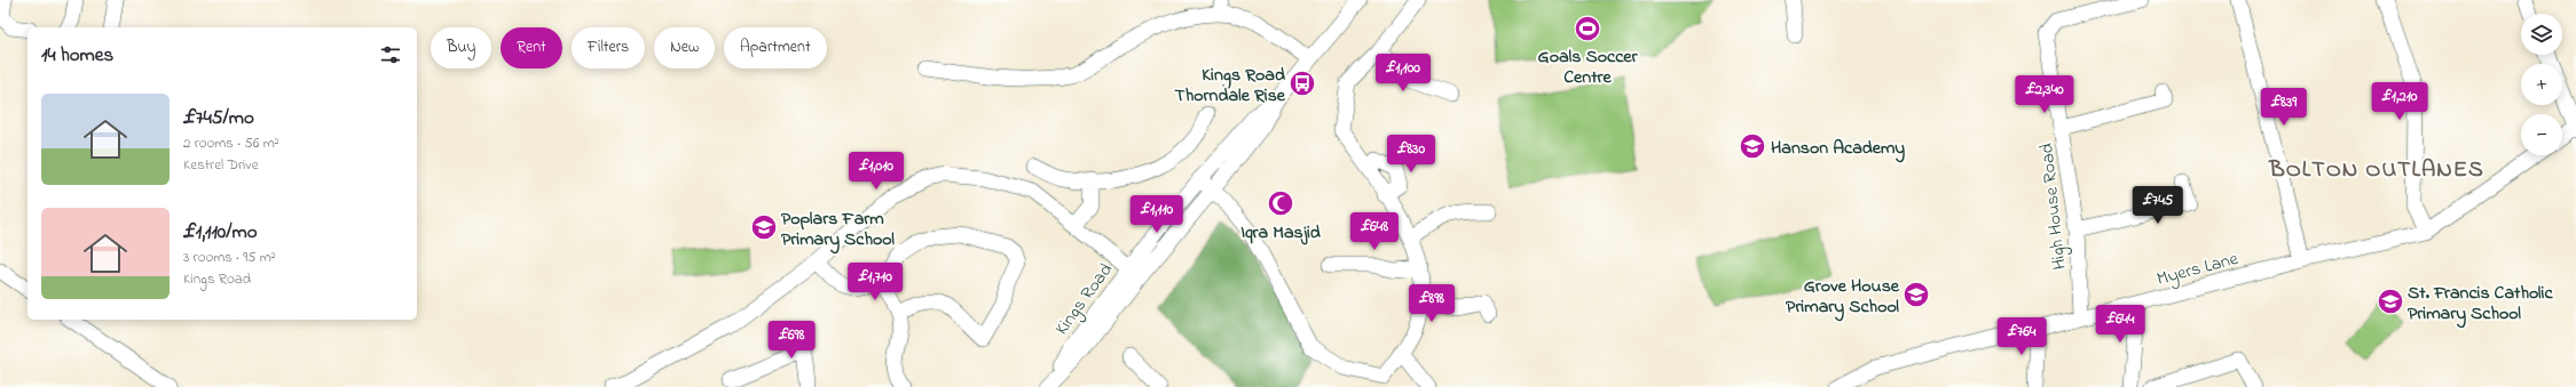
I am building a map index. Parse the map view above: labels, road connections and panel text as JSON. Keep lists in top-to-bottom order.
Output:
{
  "streets": {
    "street": ["High House Road", "Myers Lane", "Kings Road"]
  },
  "crossings": [
    ["High House Road", "Myers Lane"]
  ],
  "districts": ["BOLTON OUTLANES"],
  "places": {
    "sports": ["Goals Soccer Centre"],
    "bus stop": ["Kings Road Thorndale Rise"],
    "school or university": [
      "Hanson Academy",
      "Poplars Farm Primary School",
      "Grove House Primary School",
      "St. Francis Catholic Primary School"
    ],
    "mosque": ["Iqra Masjid"]
  },
  "page": {
    "map_buttons": ["+", "−"],
    "chip": [
      "Buy",
      "Rent",
      "Filters",
      "New",
      "Apartment"
    ],
    "heading": "14 homes",
    "price": [
      "£1,100",
      "£2,340",
      "£1,210",
      "£839",
      "£830",
      "£1,010",
      "£745",
      "£1,110",
      "£648",
      "£1,710",
      "£898",
      "£644",
      "£764",
      "£698"
    ],
    "list": [
      {
        "name": "£745/mo",
        "note": "2 rooms · 56 m² · Kestrel Drive"
      },
      {
        "name": "£1,110/mo",
        "note": "3 rooms · 95 m² · Kings Road"
      }
    ]
  }
}
